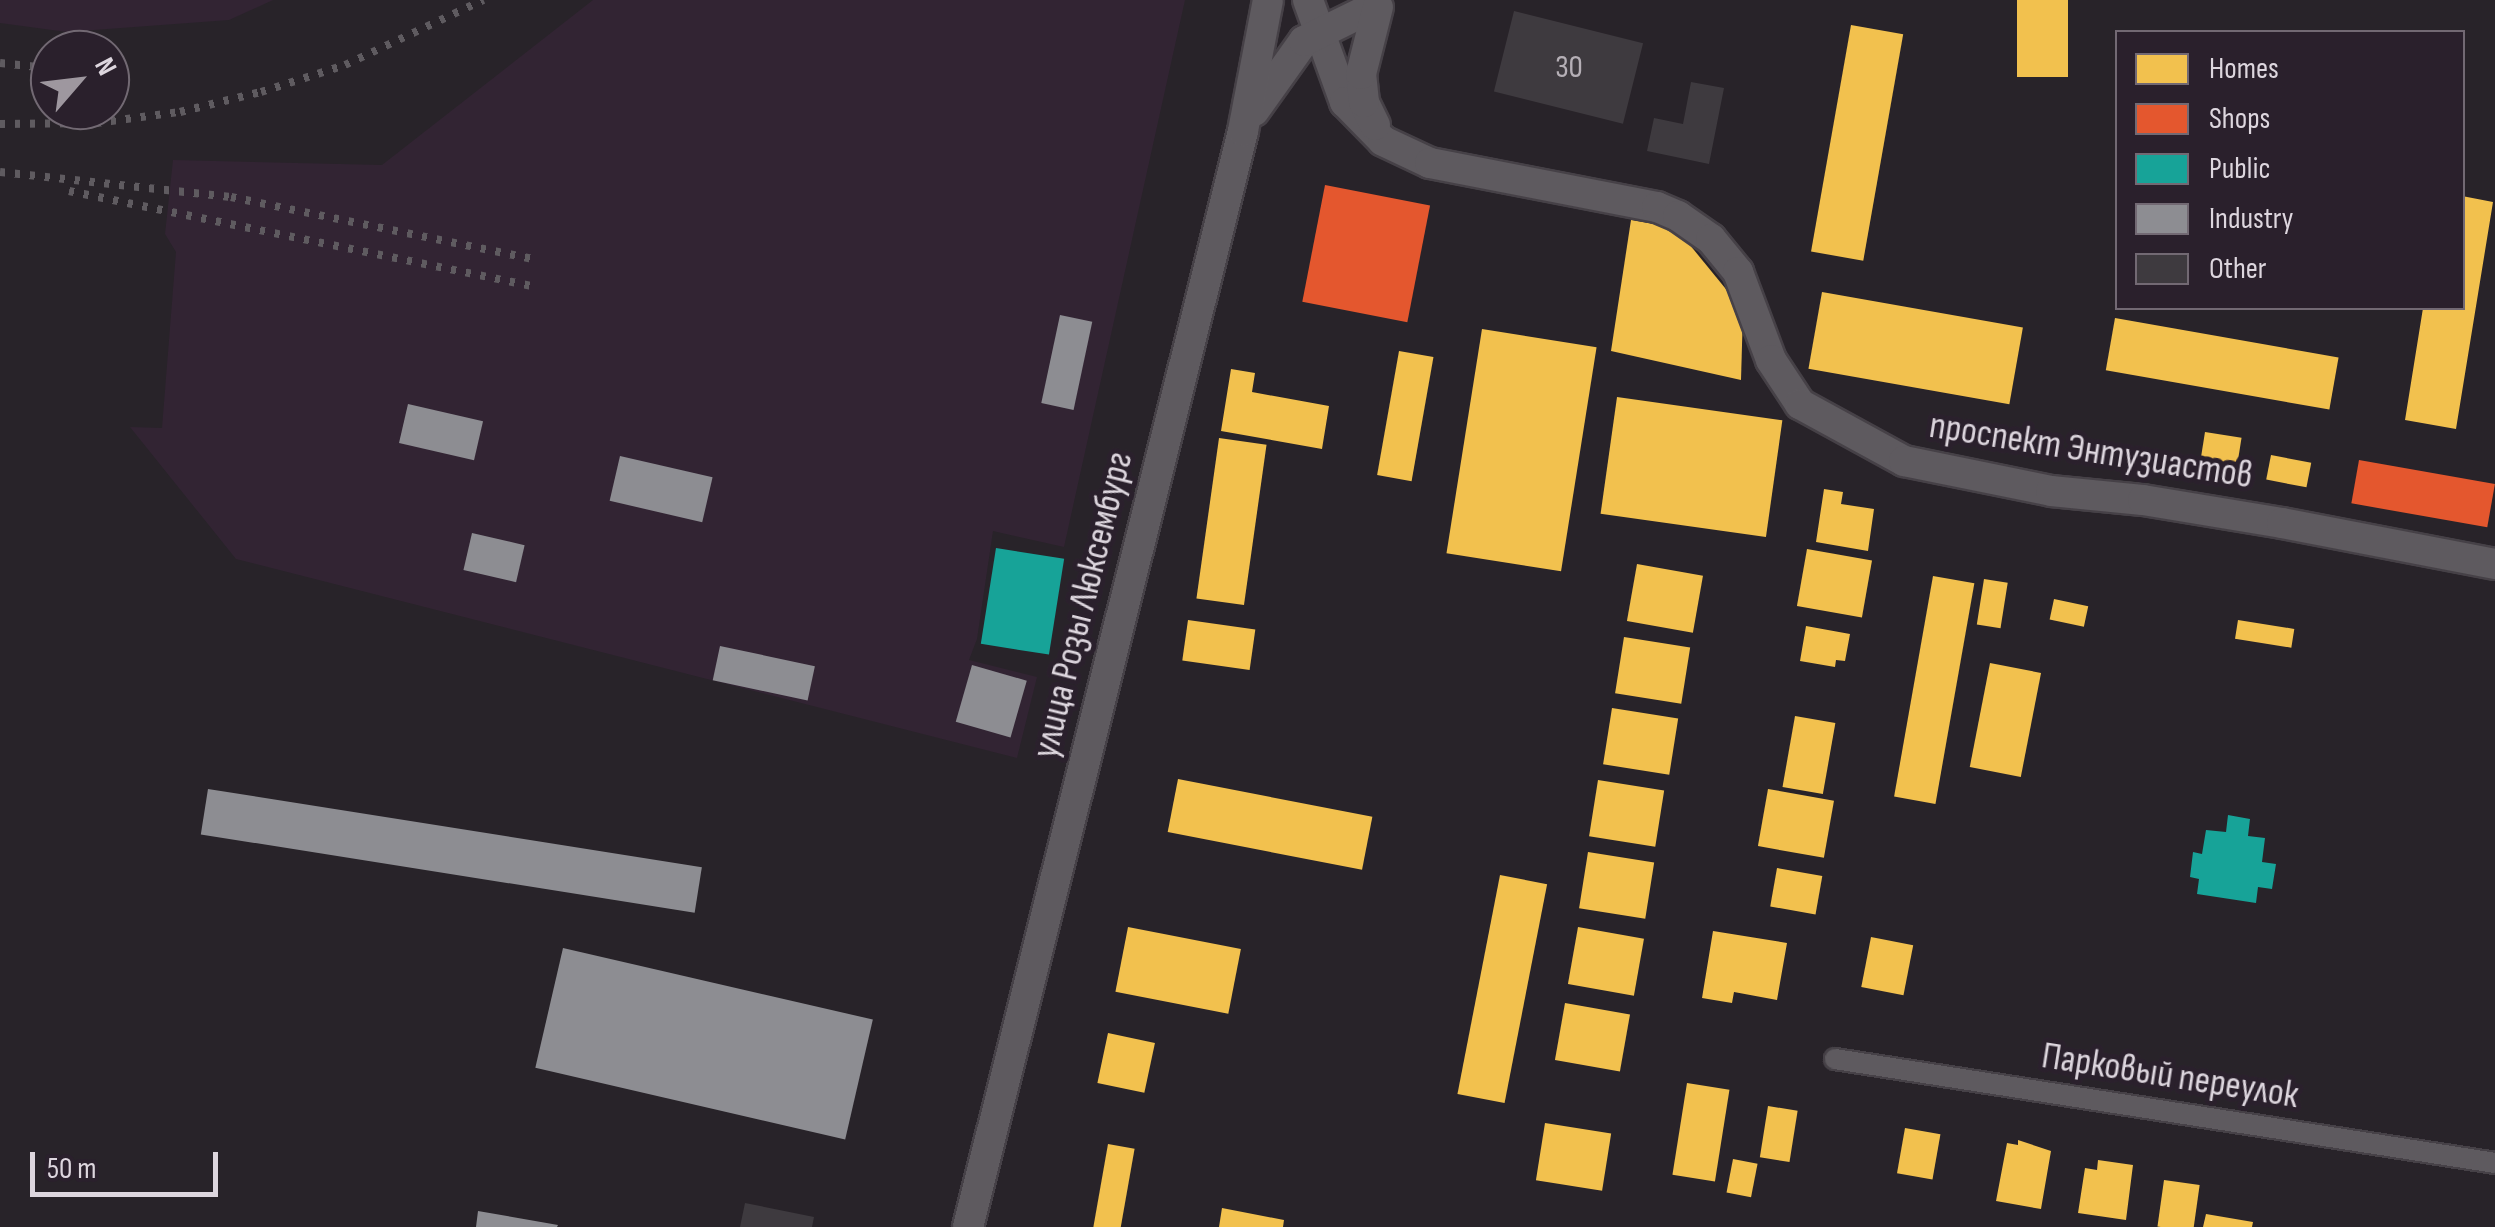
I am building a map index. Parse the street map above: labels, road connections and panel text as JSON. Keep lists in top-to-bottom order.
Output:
{
  "streets": {
    "main road": ["проспект Энтузиастов", "улица Розы Люксембург"],
    "street": ["Парковый переулок"]
  },
  "house_numbers": ["30"],
  "legend": [
    "Homes",
    "Shops",
    "Public",
    "Industry",
    "Other"
  ],
  "scale_bar": "50 m",
  "north": "top right"
}
